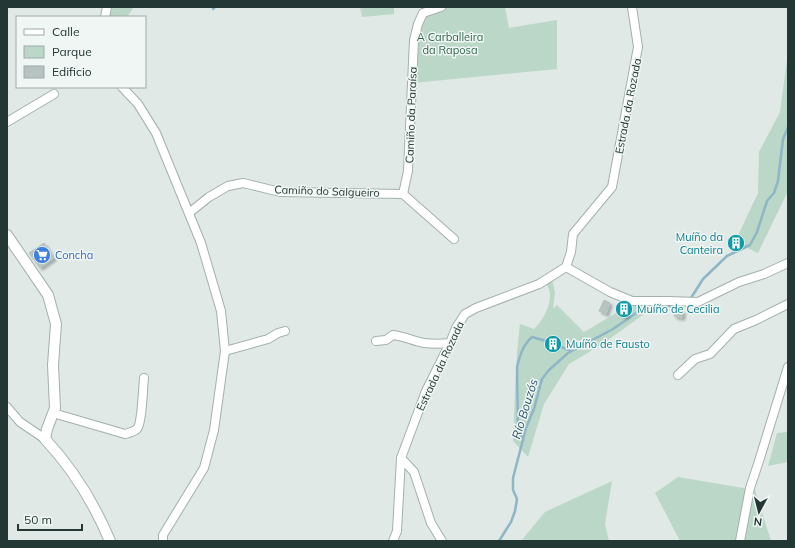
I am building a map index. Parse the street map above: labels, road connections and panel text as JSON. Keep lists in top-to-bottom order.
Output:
{
  "streets": {
    "street": ["Estrada da Rozada", "Camiño da Paraísa", "Camiño do Salgueiro"]
  },
  "crossings": [
    ["Camiño da Paraísa", "Camiño do Salgueiro"]
  ],
  "water": ["Río Bouzós"],
  "parks": ["A Carballeira da Raposa"],
  "places": {
    "building": ["Muíño da Canteira", "Muíño de Cecilia", "Muíño de Fausto"],
    "supermarket": ["Concha"]
  },
  "legend": ["Calle", "Parque", "Edificio"],
  "scale_bar": "50 m",
  "north": "bottom"
}
